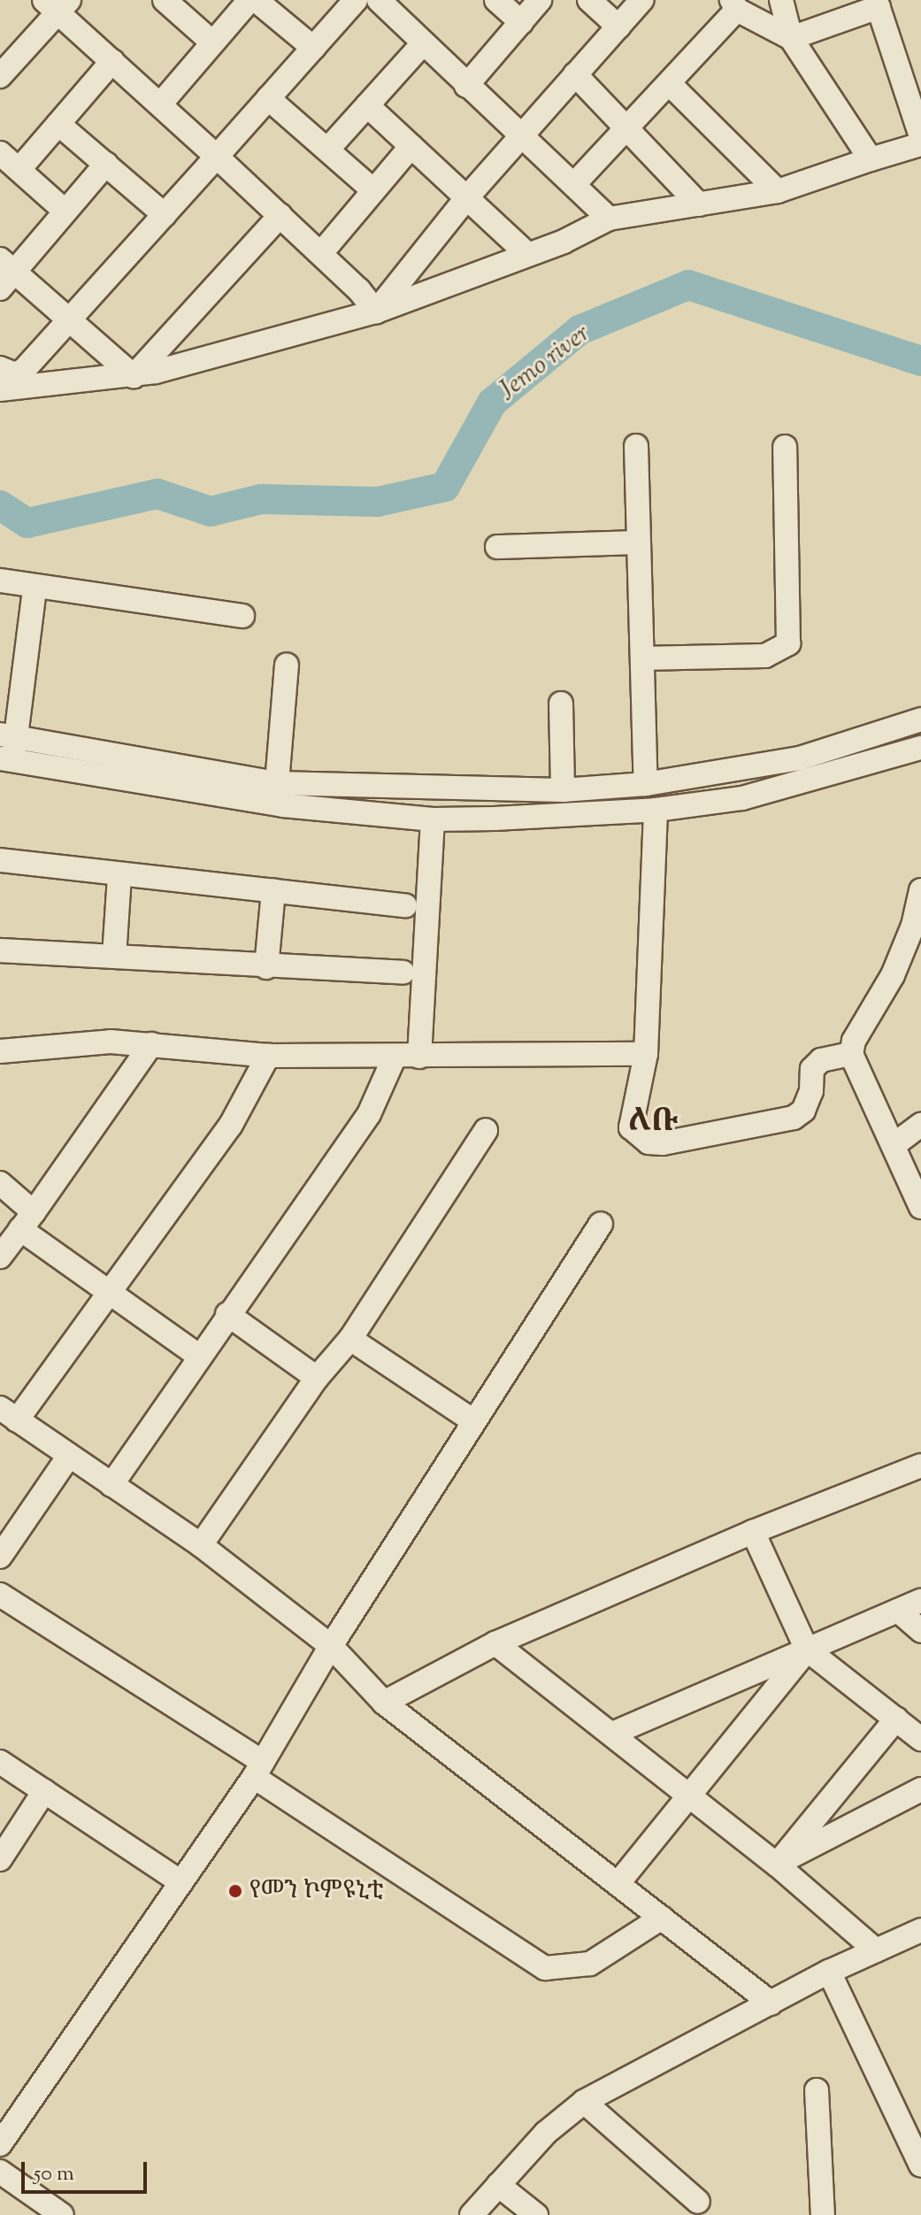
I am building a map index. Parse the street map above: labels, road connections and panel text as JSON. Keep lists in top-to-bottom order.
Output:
{
  "districts": ["ለቡ"],
  "water": ["Jemo river"],
  "places": ["የመን ኮምዩኒቲ"],
  "scale_bar": "50 m"
}
